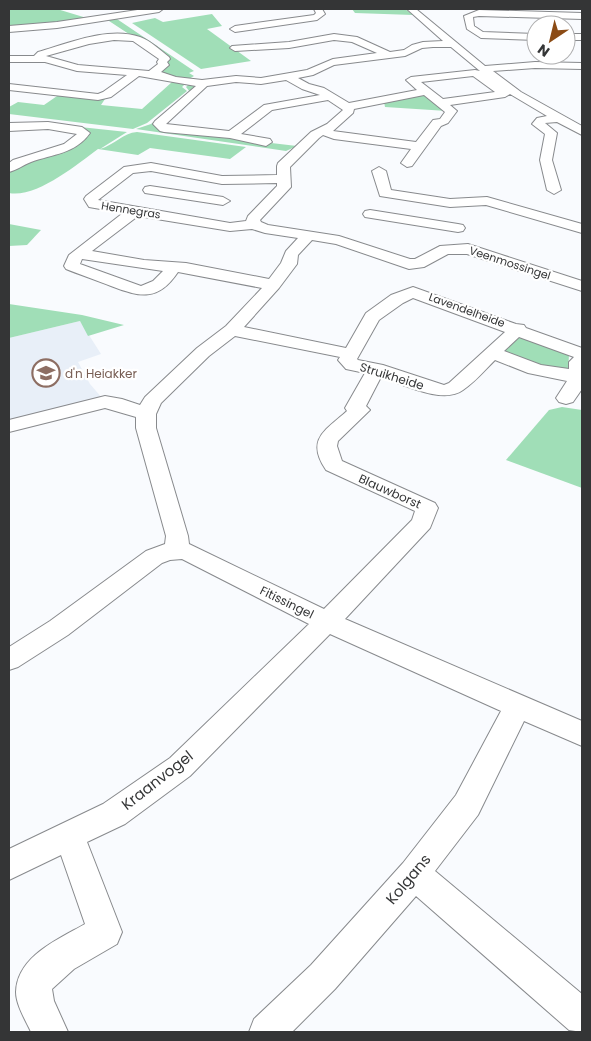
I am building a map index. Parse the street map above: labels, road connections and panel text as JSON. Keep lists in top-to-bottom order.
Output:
{
  "streets": {
    "street": [
      "Hennegras",
      "Veenmossingel",
      "Lavendelheide",
      "Struikheide",
      "Blauwborst",
      "Fitissingel",
      "Kraanvogel",
      "Kolgans"
    ]
  },
  "crossings": [
    ["Hennegras", "Veenmossingel"],
    ["Lavendelheide", "Struikheide"],
    ["Struikheide", "Blauwborst"],
    ["Blauwborst", "Fitissingel"],
    ["Blauwborst", "Kraanvogel"],
    ["Fitissingel", "Kraanvogel"],
    ["Fitissingel", "Kolgans"]
  ],
  "places": {
    "school or university": ["d'n Heiakker"]
  },
  "north": "bottom left"
}
